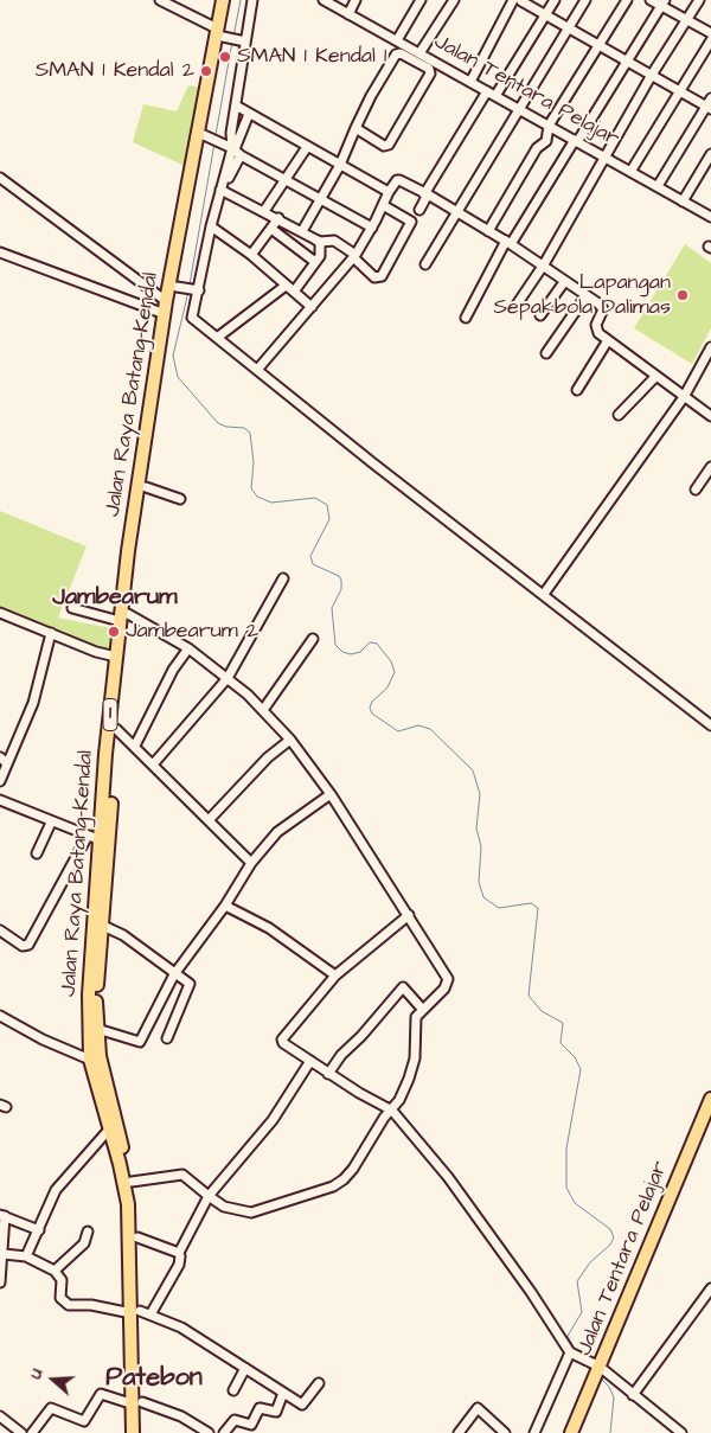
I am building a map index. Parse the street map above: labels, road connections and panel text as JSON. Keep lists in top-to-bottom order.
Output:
{
  "streets": {
    "highway": ["Jalan Tentara Pelajar", "Jalan Raya Batang-Kendal", "1"]
  },
  "districts": ["Jambearum", "Patebon"],
  "places": [
    "SMAN 1 Kendal 1",
    "SMAN 1 Kendal 2",
    "Lapangan Sepakbola Dalimas",
    "Jambearum 2"
  ],
  "north": "left"
}
